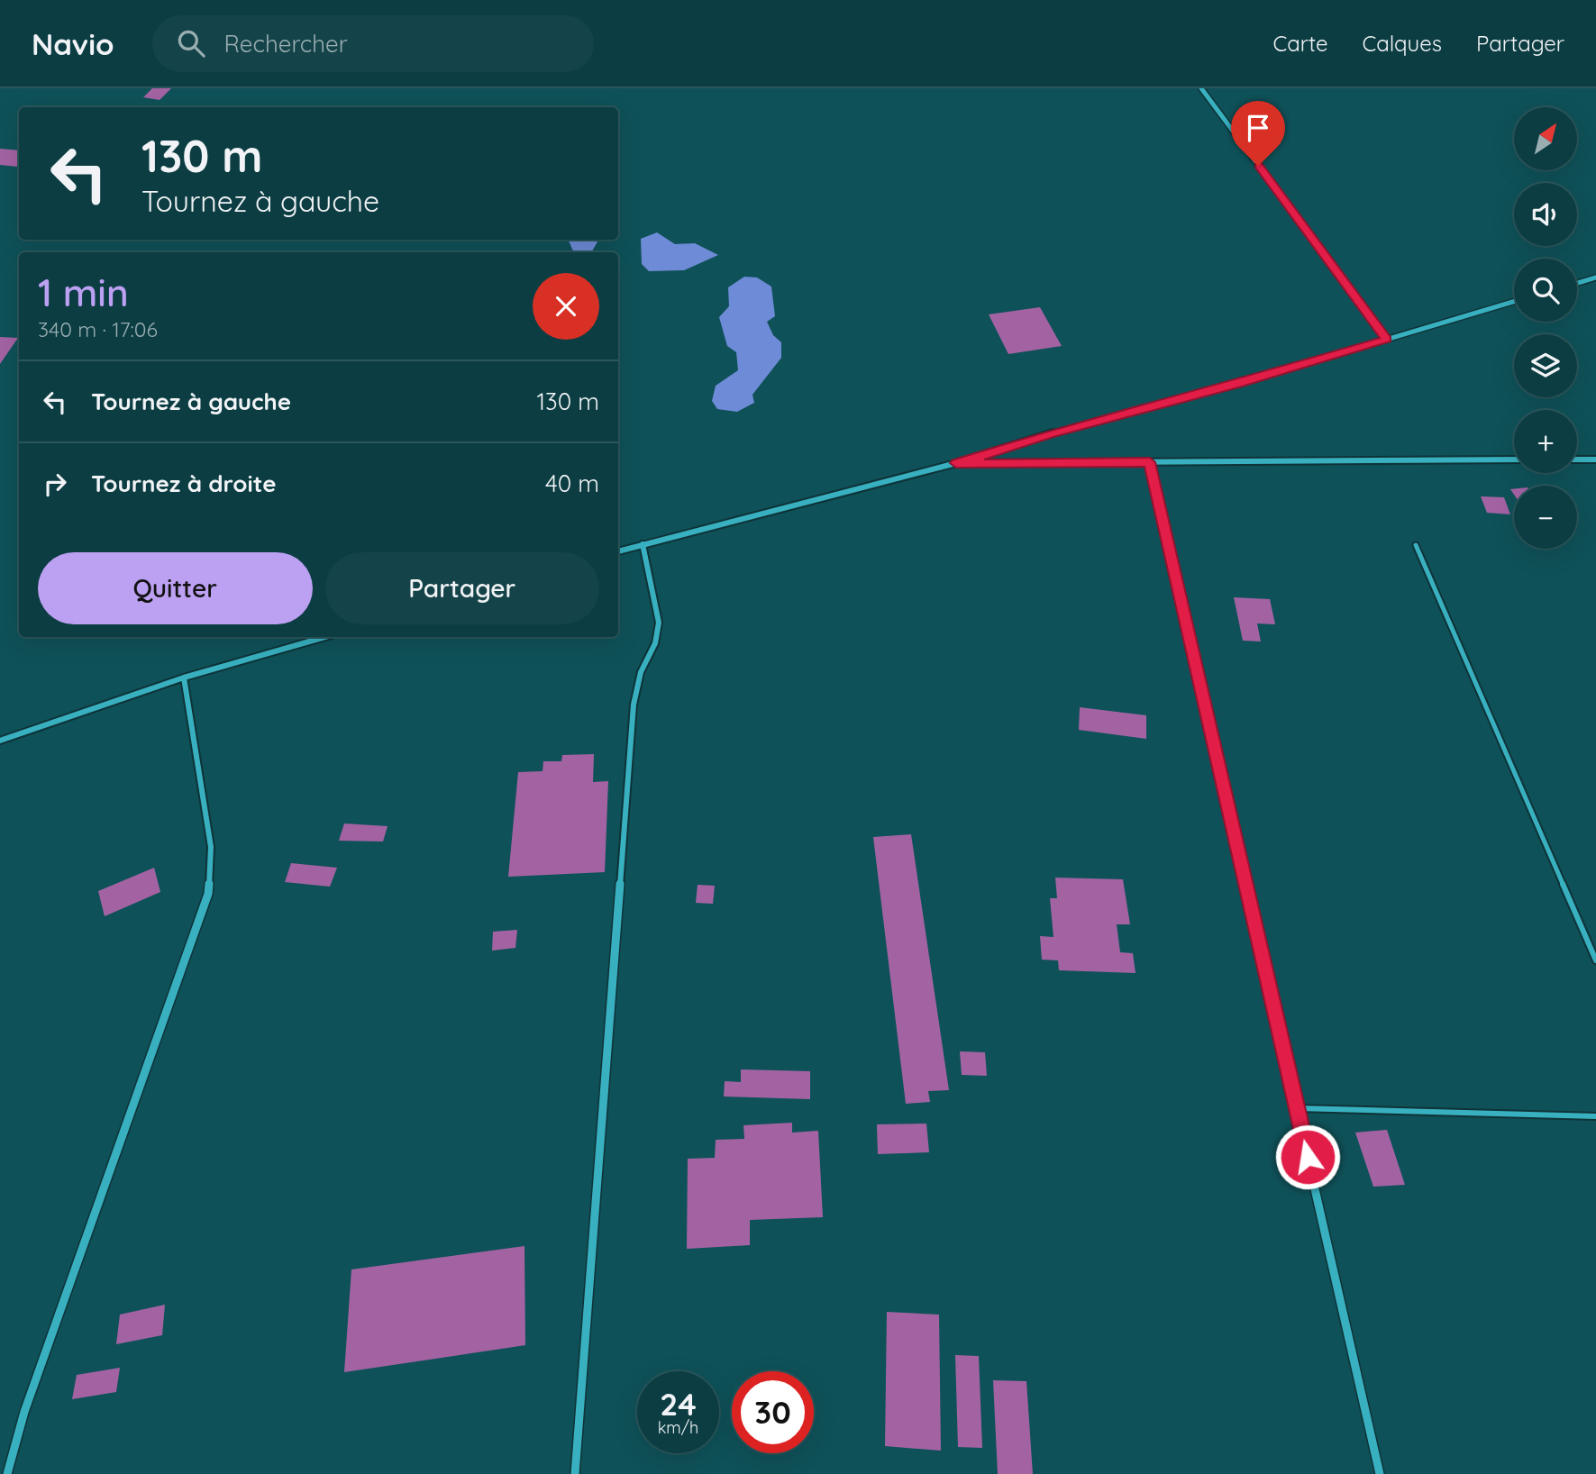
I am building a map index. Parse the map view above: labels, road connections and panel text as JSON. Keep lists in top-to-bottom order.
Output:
{
  "north": "top right",
  "page": {
    "header": "Navio",
    "search": "Rechercher",
    "nav": ["Carte", "Calques", "Partager"],
    "map_buttons": ["+", "−"],
    "turn": ["130 m", "Tournez à gauche"],
    "heading": ["1 min", "340 m · 17:06"],
    "list": [
      {
        "name": "Tournez à gauche",
        "value": "130 m"
      },
      {
        "name": "Tournez à droite",
        "value": "40 m"
      }
    ],
    "buttons": ["Quitter", "Partager"],
    "speed": "24 km/h",
    "limit": "30"
  }
}
